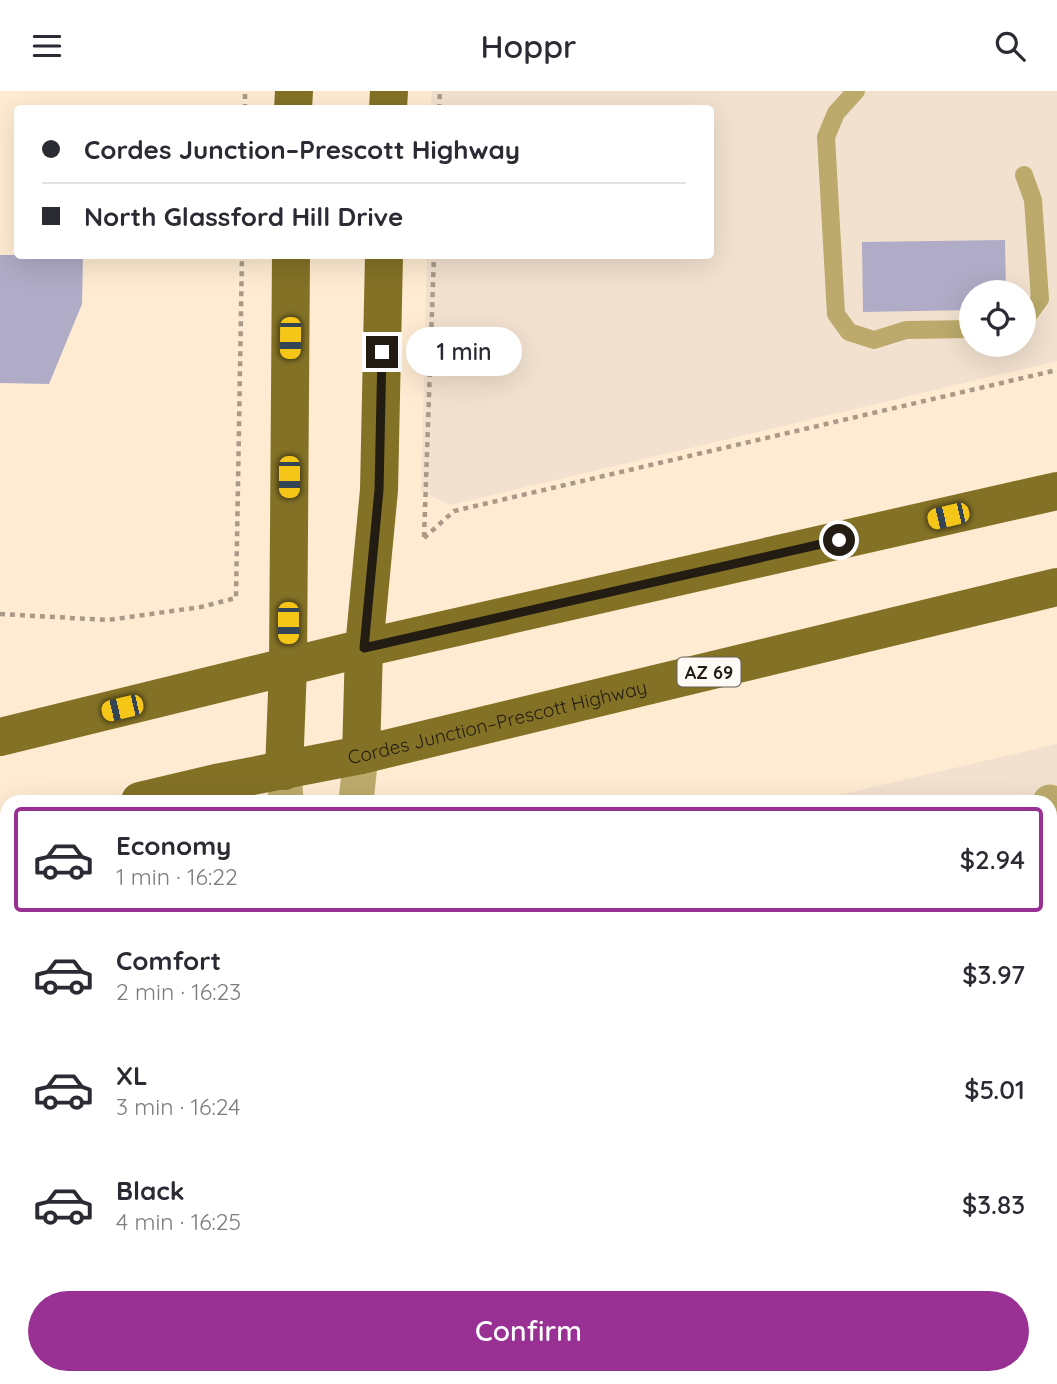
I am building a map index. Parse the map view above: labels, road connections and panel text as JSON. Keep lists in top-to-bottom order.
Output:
{
  "streets": {
    "main road": ["AZ 69", "Cordes Junction–Prescott Highway"]
  },
  "page": {
    "header": "Hoppr",
    "banner": ["Cordes Junction–Prescott Highway", "North Glassford Hill Drive"],
    "bubble": "1 min",
    "list": [
      {
        "name": "Economy",
        "note": "1 min · 16:22",
        "value": "$2.94"
      },
      {
        "name": "Comfort",
        "note": "2 min · 16:23",
        "value": "$3.97"
      },
      {
        "name": "XL",
        "note": "3 min · 16:24",
        "value": "$5.01"
      },
      {
        "name": "Black",
        "note": "4 min · 16:25",
        "value": "$3.83"
      }
    ],
    "buttons": "Confirm"
  }
}
